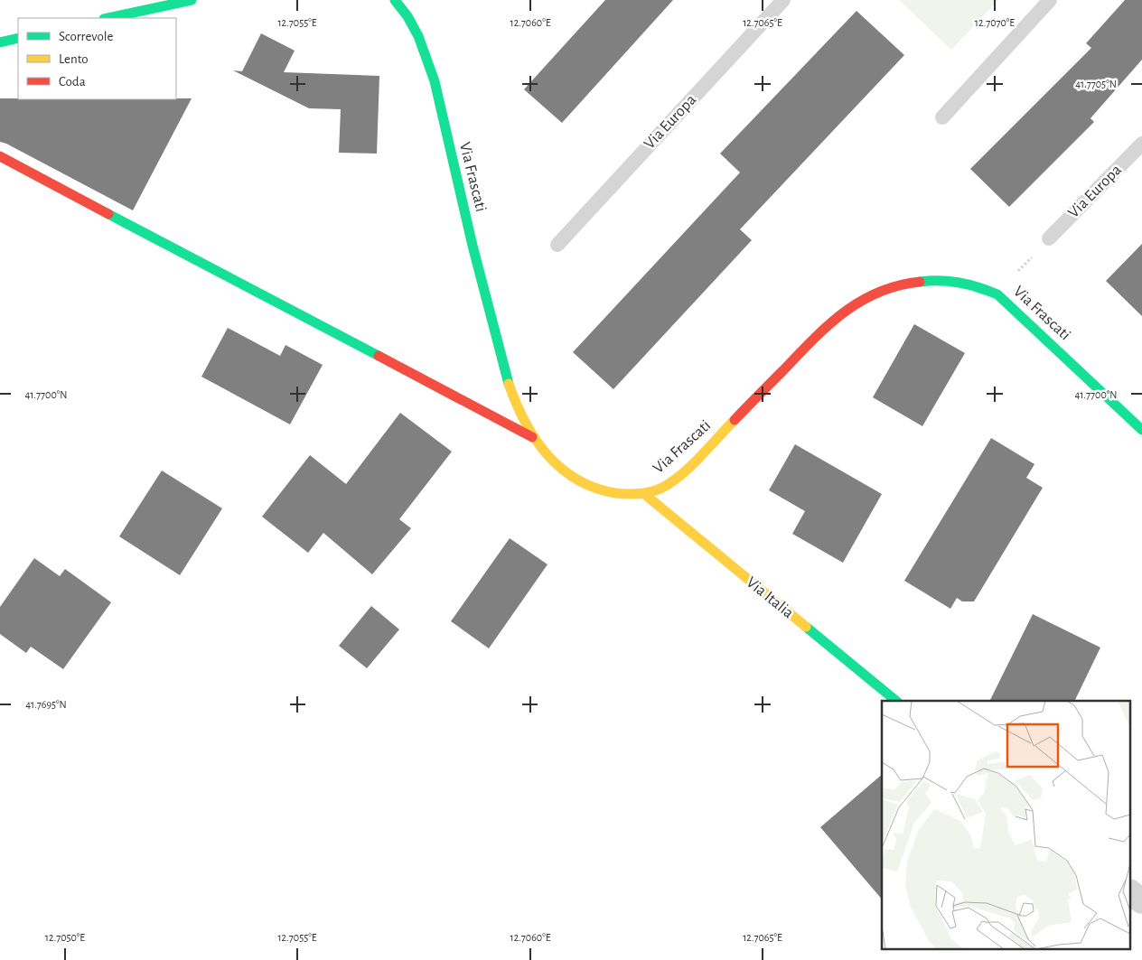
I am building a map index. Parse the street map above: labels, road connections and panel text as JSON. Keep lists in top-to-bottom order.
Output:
{
  "streets": {
    "main road": ["Via Frascati", "Via Italia"],
    "lane": ["Via Europa"]
  },
  "crossings": [
    ["Via Frascati", "Via Italia"]
  ],
  "legend": ["Scorrevole", "Lento", "Coda"],
  "coordinates": [
    "12.7055°E",
    "12.7060°E",
    "12.7065°E",
    "12.7070°E",
    "41.7705°N",
    "41.7700°N",
    "41.7695°N",
    "12.7050°E"
  ]
}
